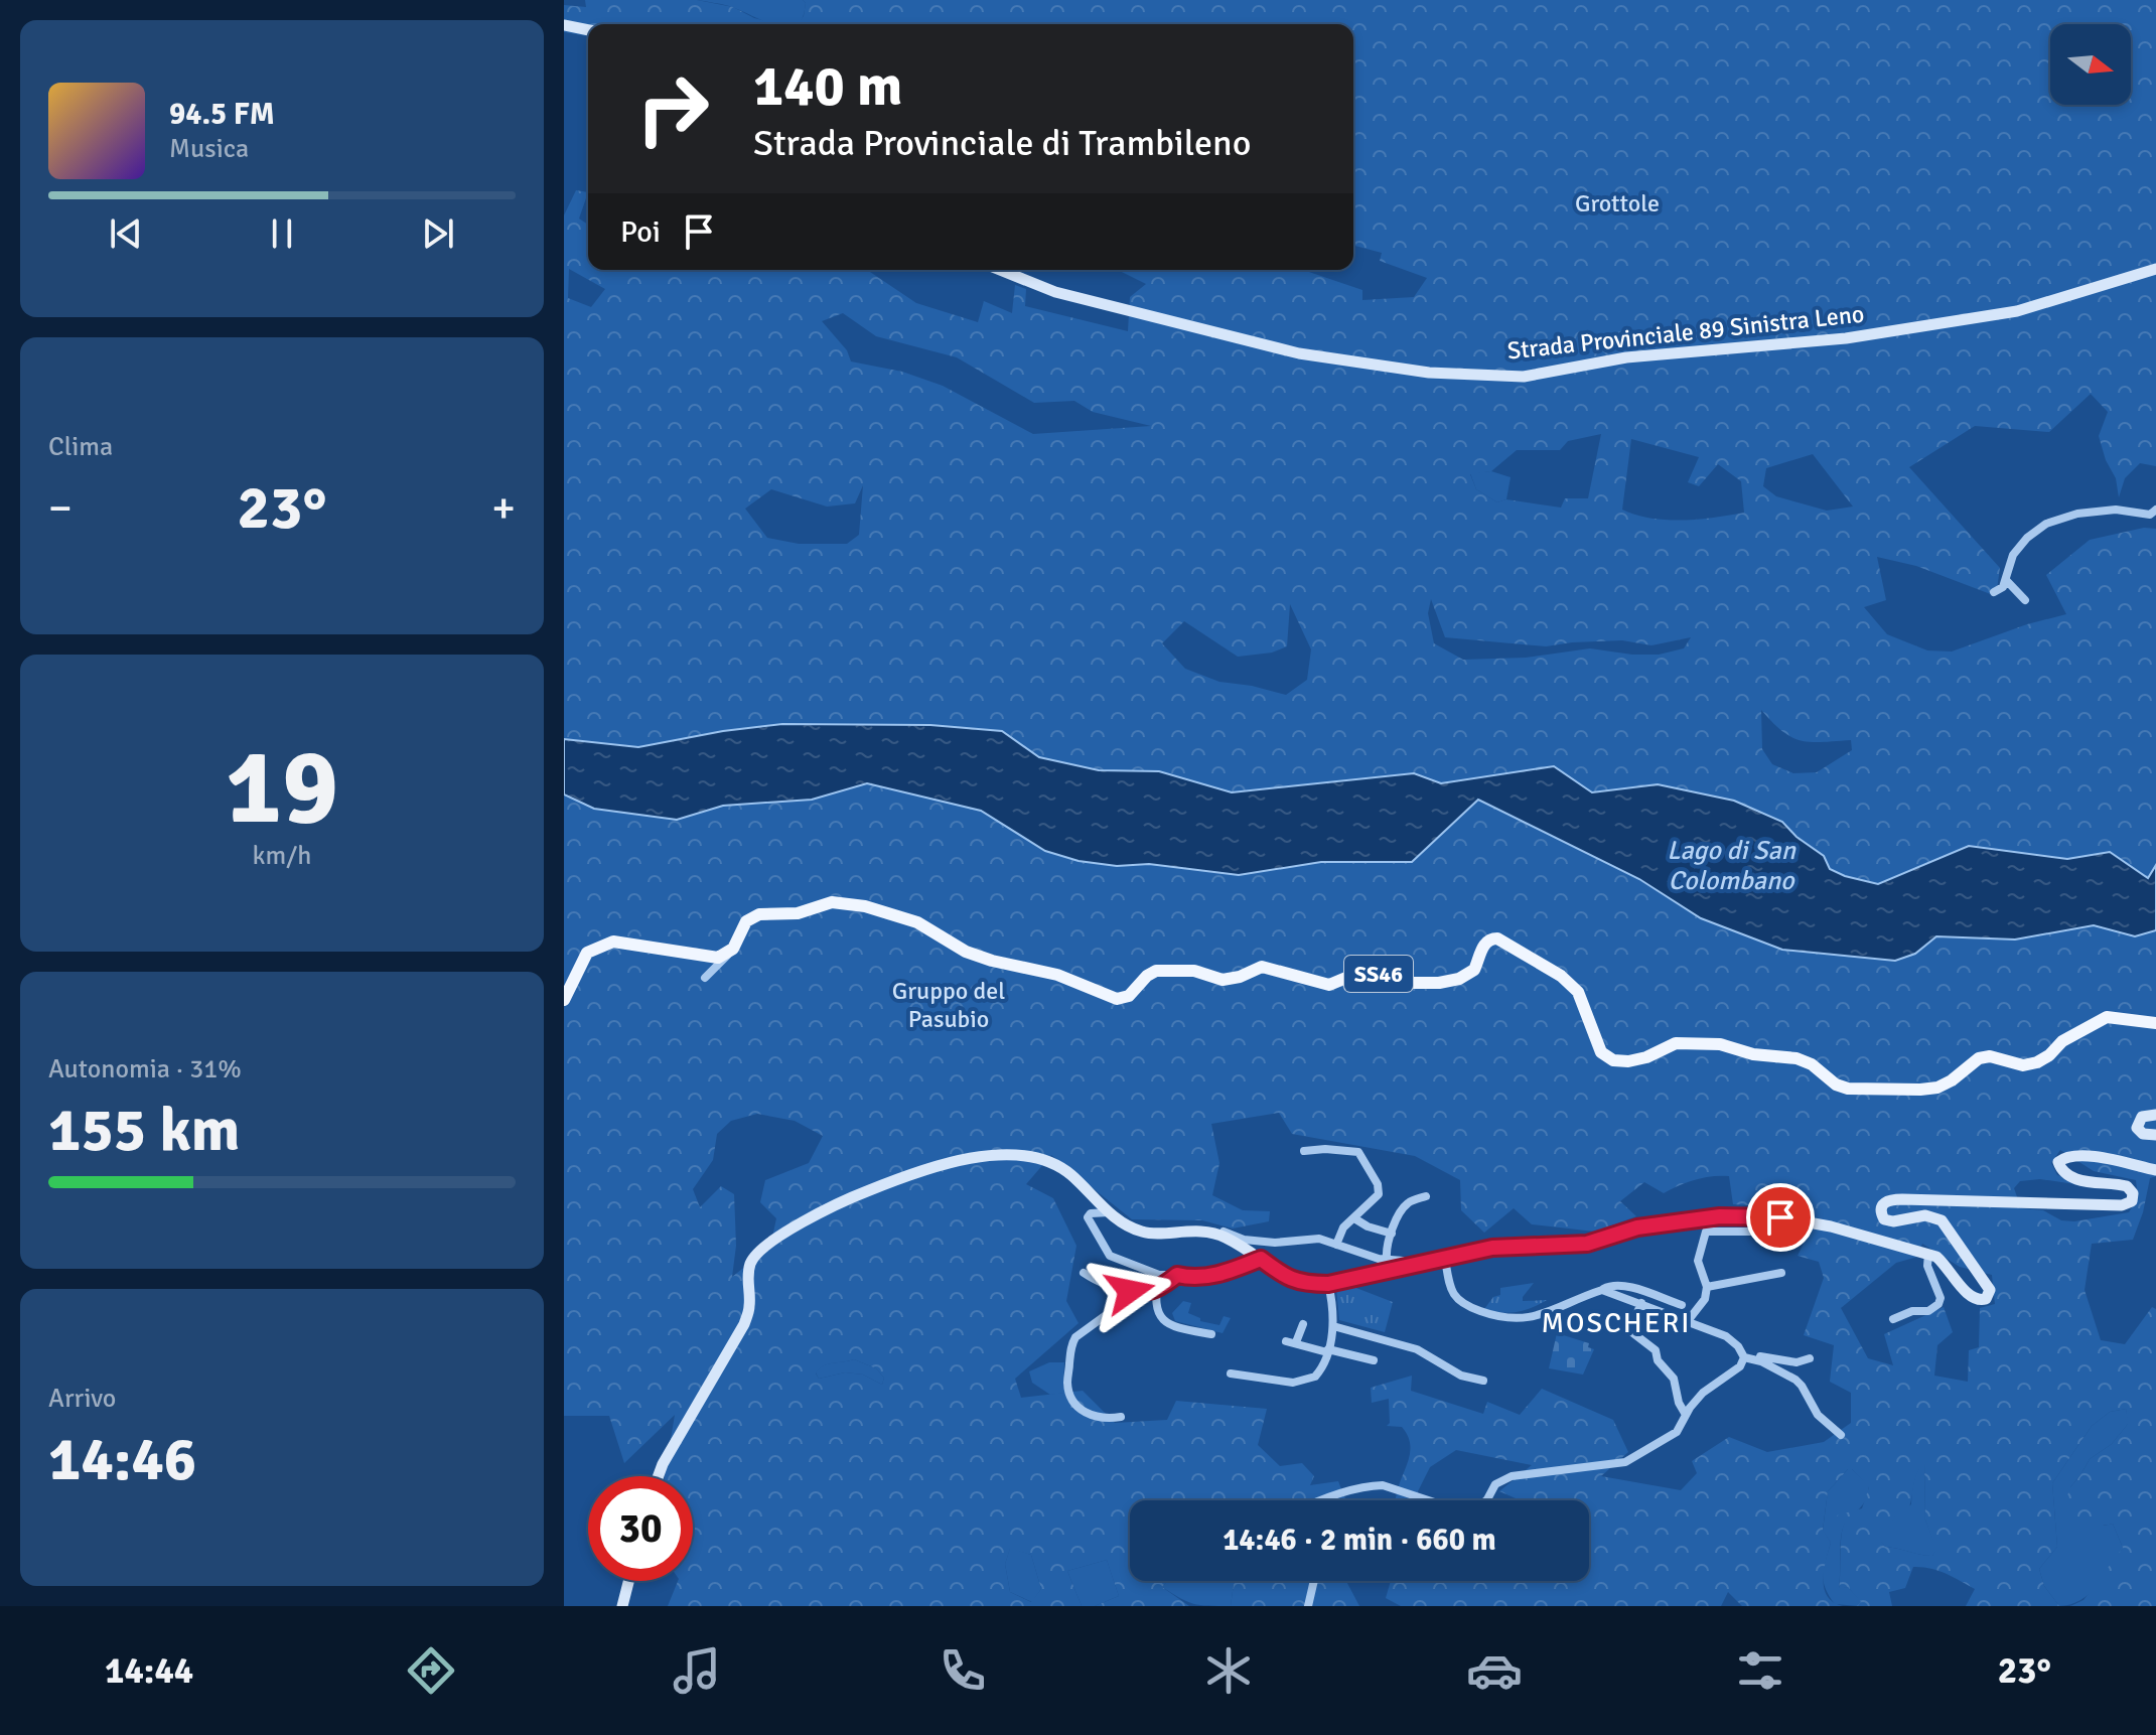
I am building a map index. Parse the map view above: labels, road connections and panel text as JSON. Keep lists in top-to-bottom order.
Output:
{
  "streets": {
    "main road": ["SS46"],
    "street": ["Strada Provinciale 89 Sinistra Leno"]
  },
  "districts": ["MOSCHERI"],
  "water": ["Lago di San Colombano"],
  "parks": ["Grottole", "Gruppo del Pasubio"],
  "north": "right",
  "page": {
    "turn": ["140 m", "Strada Provinciale di Trambileno"],
    "song": ["94.5 FM", "Musica"],
    "then": "Poi",
    "tile": [
      "Clima",
      ["19", "km/h"],
      ["Autonomia · 31%", "155 km"],
      ["Arrivo", "14:46"]
    ],
    "heat": ["−", "23°", "+"],
    "limit": "30",
    "trip": "14:46 · 2 min · 660 m",
    "tabs": ["14:44", "23°"]
  }
}
